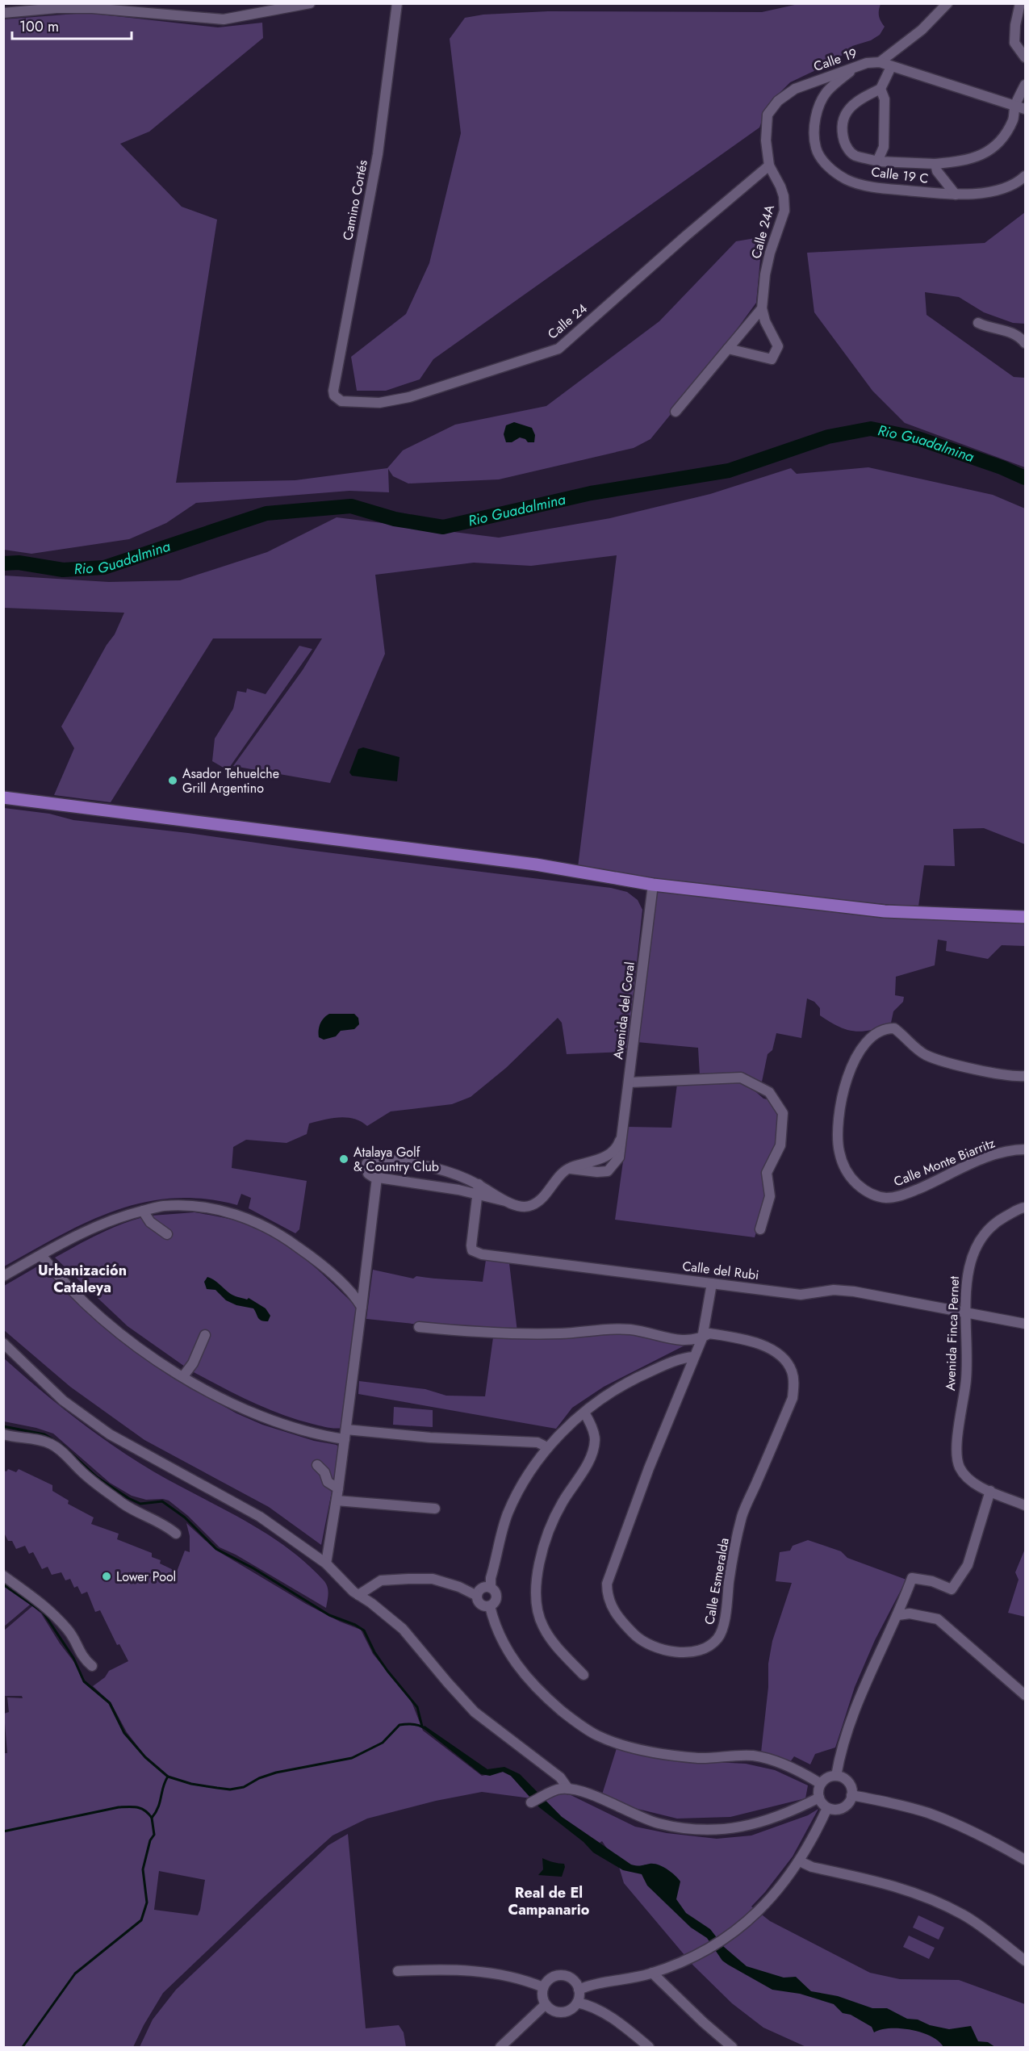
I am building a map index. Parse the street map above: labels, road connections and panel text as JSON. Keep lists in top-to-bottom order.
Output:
{
  "streets": {
    "street": [
      "Calle 19",
      "Calle 19 C",
      "Camino Cortés",
      "Calle 24A",
      "Calle 24",
      "Avenida del Coral",
      "Calle Monte Biarritz",
      "Calle del Rubi",
      "Avenida Finca Pernet",
      "Calle Esmeralda"
    ]
  },
  "crossings": [
    ["Calle 19", "Calle 19 C"],
    ["Calle 19", "Calle 24A"],
    ["Calle 19", "Calle 24"],
    ["Camino Cortés", "Calle 24"],
    ["Calle 24A", "Calle 24"],
    ["Avenida del Coral", "Calle del Rubi"],
    ["Calle del Rubi", "Avenida Finca Pernet"],
    ["Calle del Rubi", "Calle Esmeralda"]
  ],
  "districts": ["Urbanización Cataleya", "Real de El Campanario"],
  "water": ["Rio Guadalmina"],
  "places": ["Asador Tehuelche Grill Argentino", "Atalaya Golf & Country Club", "Lower Pool"],
  "scale_bar": "100 m"
}
